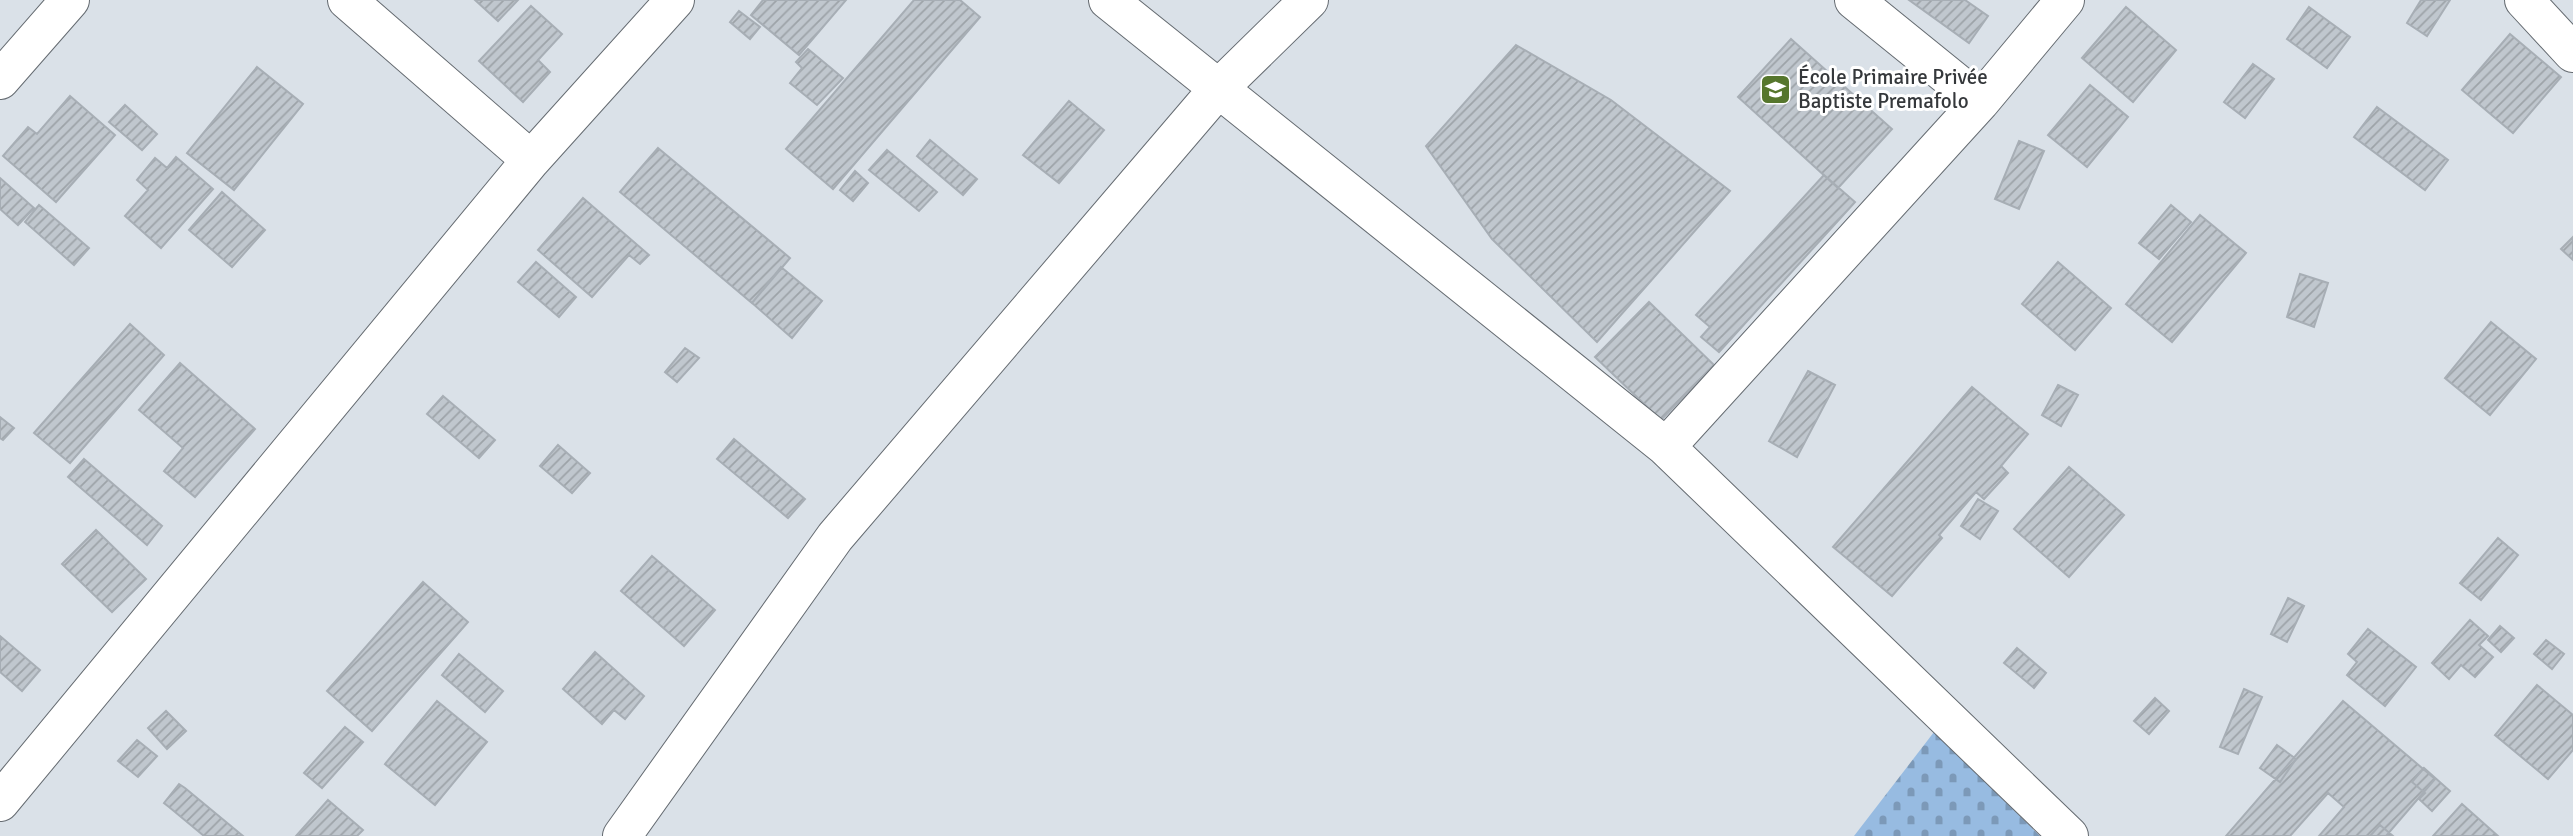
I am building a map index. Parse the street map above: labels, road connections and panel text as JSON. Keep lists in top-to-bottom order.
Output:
{
  "places": {
    "school or university": ["École Primaire Privée Baptiste Premafolo"]
  }
}
